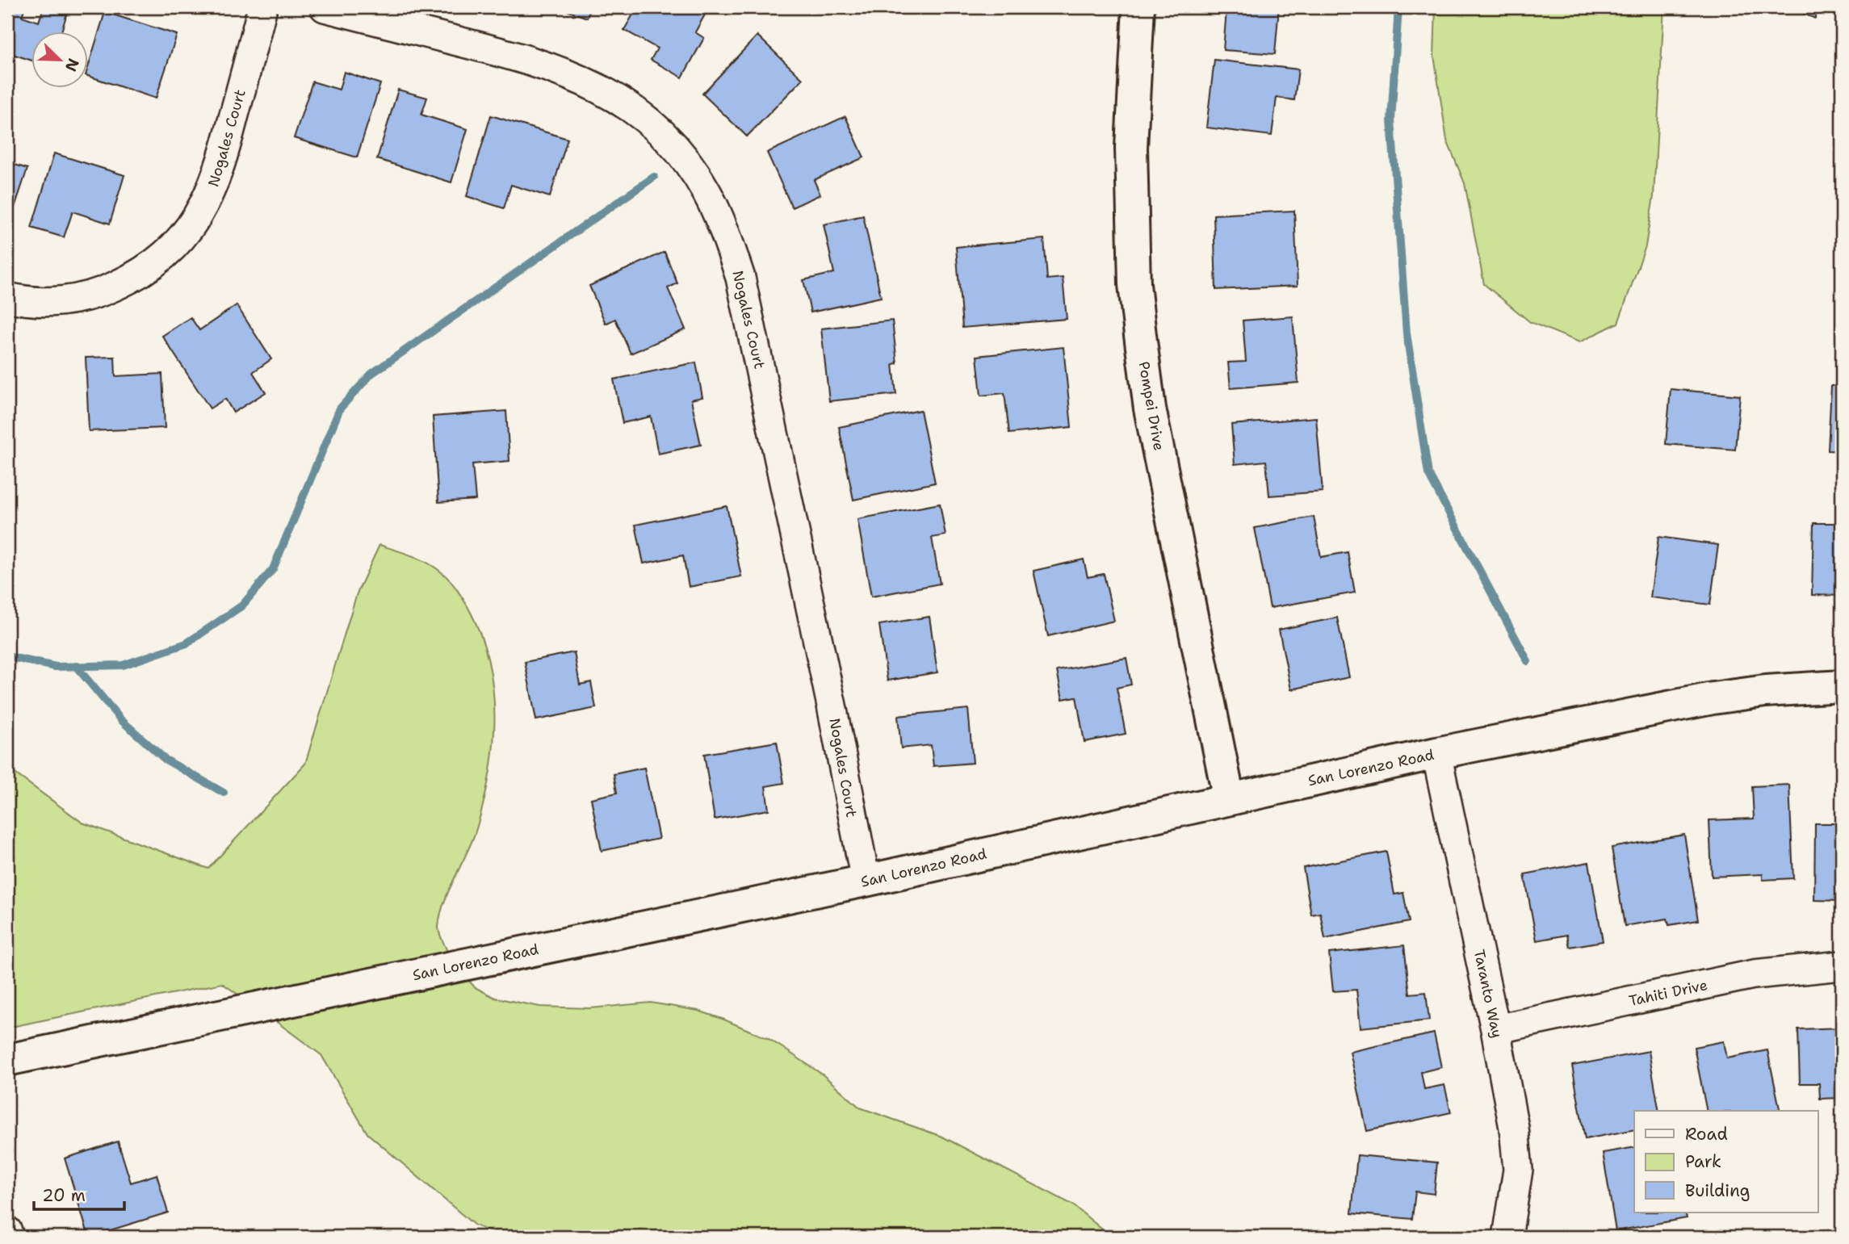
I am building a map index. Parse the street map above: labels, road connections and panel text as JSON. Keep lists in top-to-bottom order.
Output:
{
  "streets": {
    "street": [
      "Nogales Court",
      "Pompei Drive",
      "San Lorenzo Road",
      "Tahiti Drive",
      "Taranto Way"
    ]
  },
  "crossings": [
    ["Nogales Court", "San Lorenzo Road"],
    ["Pompei Drive", "San Lorenzo Road"],
    ["San Lorenzo Road", "Taranto Way"],
    ["Tahiti Drive", "Taranto Way"]
  ],
  "legend": ["Road", "Park", "Building"],
  "scale_bar": "20 m",
  "north": "bottom right"
}
